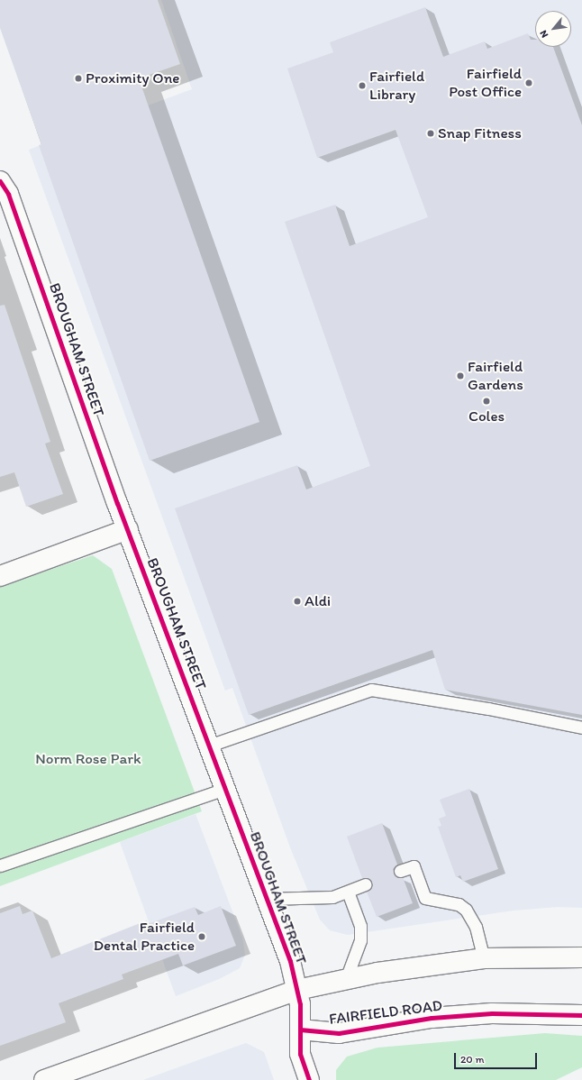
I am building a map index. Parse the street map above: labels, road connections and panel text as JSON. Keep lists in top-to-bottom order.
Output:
{
  "streets": {
    "street": ["BROUGHAM STREET", "FAIRFIELD ROAD"]
  },
  "crossings": [
    ["BROUGHAM STREET", "FAIRFIELD ROAD"]
  ],
  "parks": ["Norm Rose Park"],
  "places": [
    "Proximity One",
    "Fairfield Post Office",
    "Fairfield Library",
    "Snap Fitness",
    "Fairfield Gardens",
    "Coles",
    "Aldi",
    "Fairfield Dental Practice"
  ],
  "scale_bar": "20 m",
  "north": "bottom left"
}
